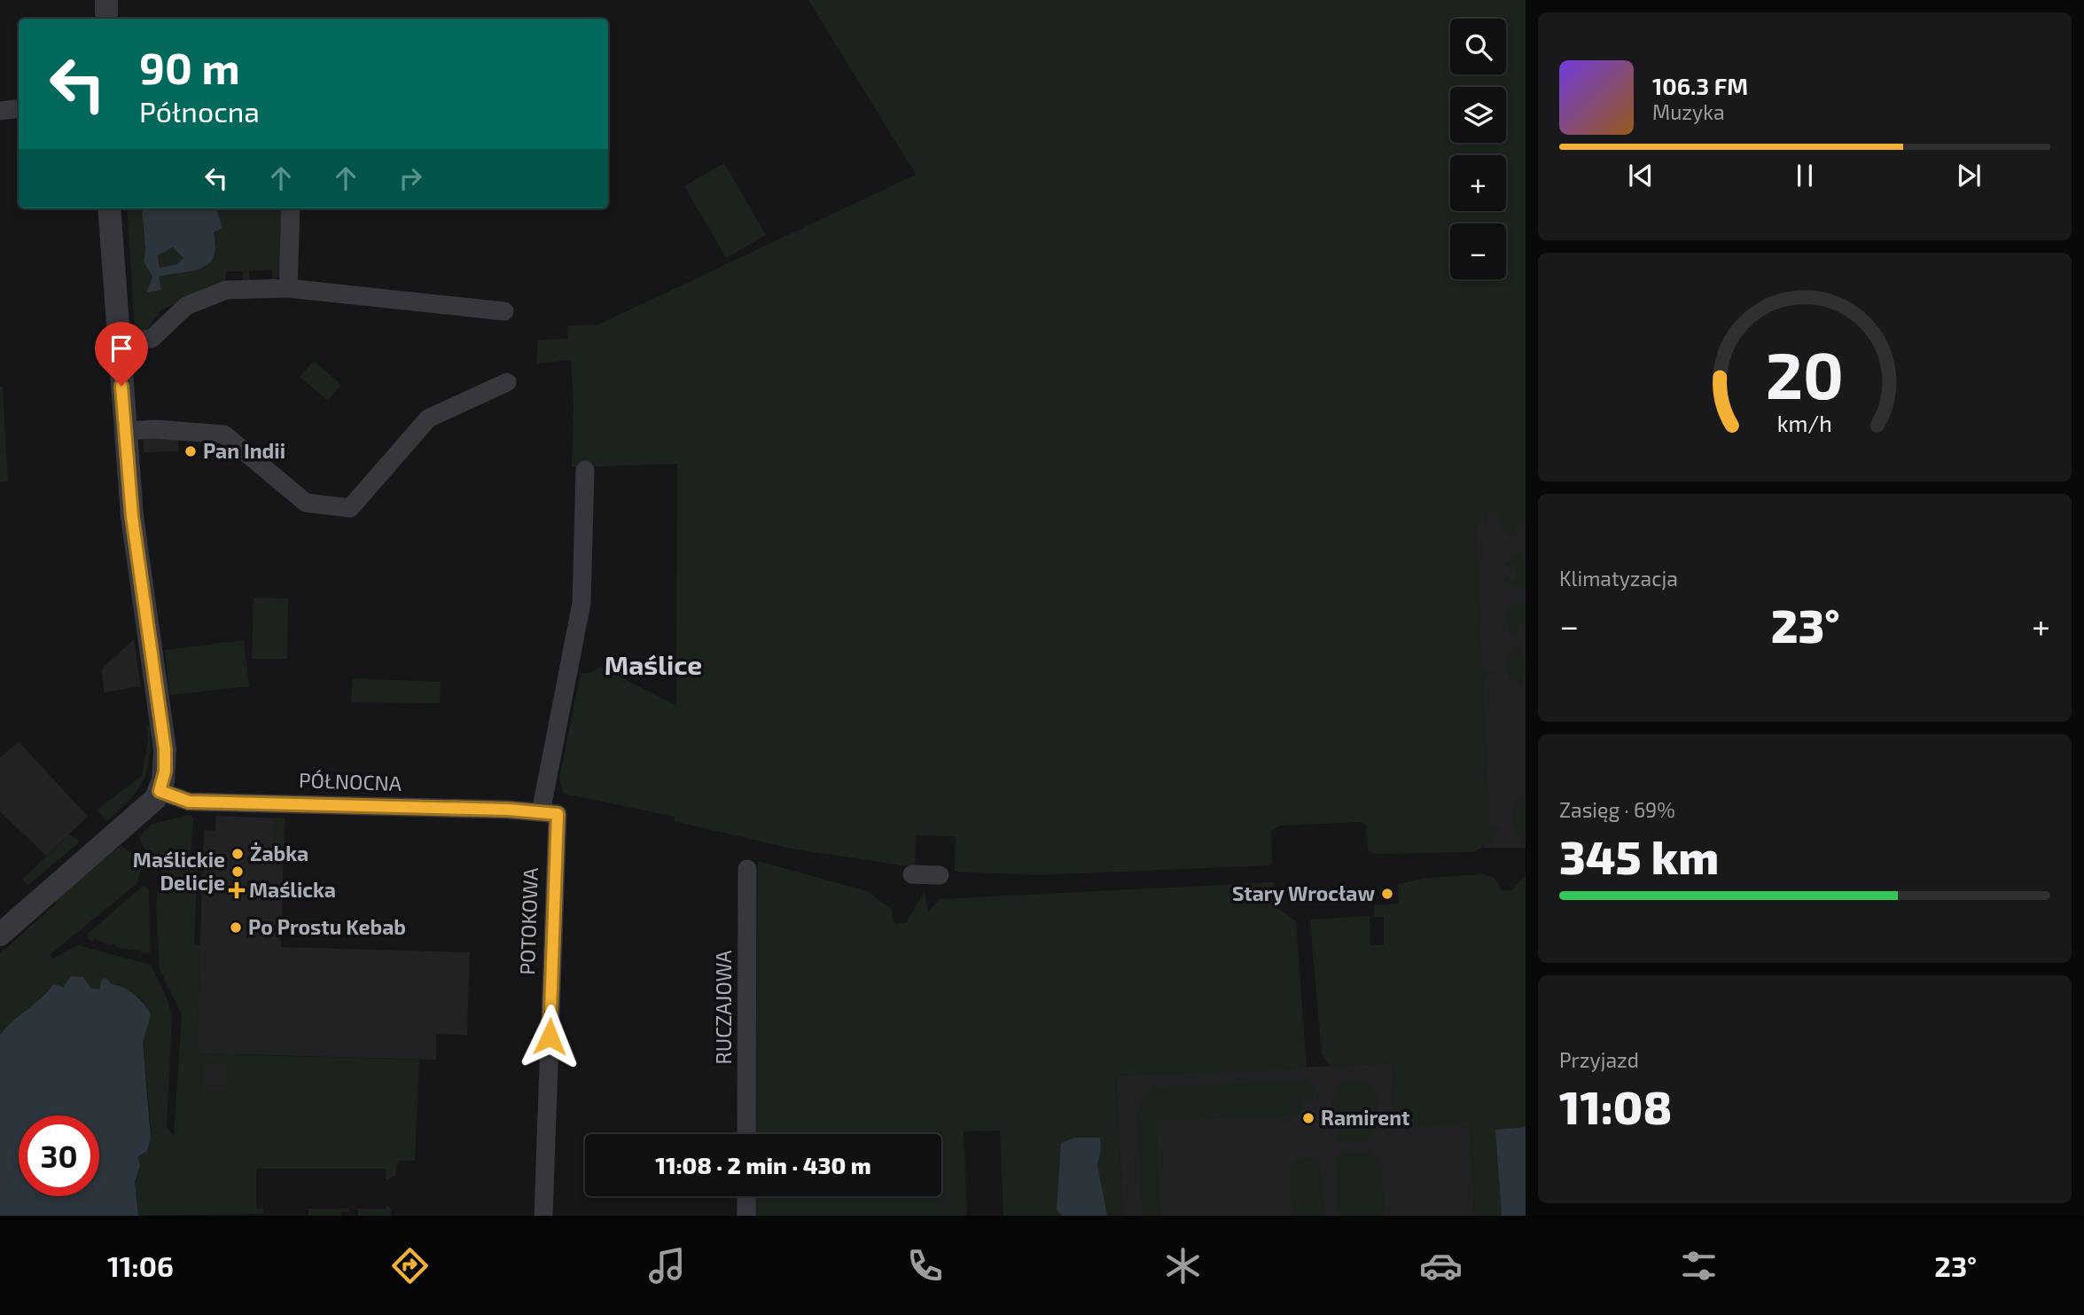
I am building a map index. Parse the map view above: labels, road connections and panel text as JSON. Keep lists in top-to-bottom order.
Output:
{
  "streets": {
    "street": ["PÓŁNOCNA", "POTOKOWA", "RUCZAJOWA"]
  },
  "crossings": [
    ["PÓŁNOCNA", "POTOKOWA"]
  ],
  "districts": ["Maślice"],
  "places": {
    "other": [
      "Pan Indii",
      "Żabka",
      "Maślickie Delicje",
      "Stary Wrocław",
      "Po Prostu Kebab",
      "Ramirent"
    ],
    "health": ["Maślicka"]
  },
  "page": {
    "map_buttons": ["+", "−"],
    "turn": ["90 m", "Północna"],
    "song": ["106.3 FM", "Muzyka"],
    "tile": [
      "Klimatyzacja",
      ["Zasięg · 69%", "345 km"],
      ["Przyjazd", "11:08"]
    ],
    "heat": ["−", "23°", "+"],
    "limit": "30",
    "trip": "11:08 · 2 min · 430 m",
    "tabs": ["11:06", "23°"],
    "gauge": ["20", "km/h"]
  }
}
